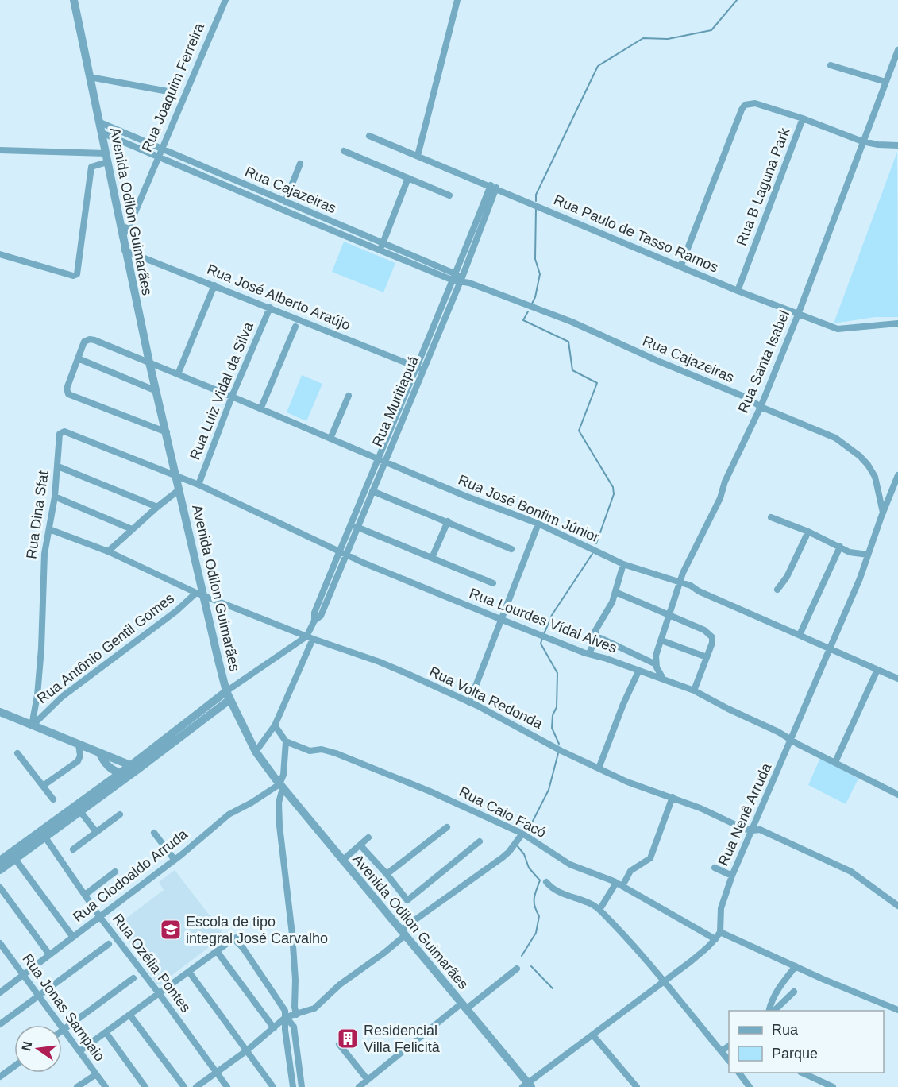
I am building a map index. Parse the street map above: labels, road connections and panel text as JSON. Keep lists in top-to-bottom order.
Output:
{
  "streets": {
    "street": [
      "Rua Joaquim Ferreira",
      "Rua B Laguna Park",
      "Rua Cajazeiras",
      "Avenida Odilon Guimarães",
      "Rua Paulo de Tasso Ramos",
      "Rua José Alberto Araújo",
      "Rua Santa Isabel",
      "Rua Luiz Vidal da Silva",
      "Rua Muritiapuá",
      "Rua José Bonfim Júnior",
      "Rua Dina Sfat",
      "Rua Lourdes Vídal Alves",
      "Rua Antônio Gentil Gomes",
      "Rua Volta Redonda",
      "Rua Caio Facó",
      "Rua Nenê Arruda",
      "Rua Clodoaldo Arruda",
      "Rua Ozélia Pontes",
      "Rua Jonas Sampaio"
    ]
  },
  "crossings": [
    ["Rua Joaquim Ferreira", "Rua Cajazeiras"],
    ["Rua Joaquim Ferreira", "Avenida Odilon Guimarães"],
    ["Rua B Laguna Park", "Rua Paulo de Tasso Ramos"],
    ["Rua Cajazeiras", "Avenida Odilon Guimarães"],
    ["Rua Cajazeiras", "Rua Santa Isabel"],
    ["Rua Cajazeiras", "Rua Muritiapuá"],
    ["Rua Cajazeiras", "Rua Nenê Arruda"],
    ["Avenida Odilon Guimarães", "Rua José Alberto Araújo"],
    ["Avenida Odilon Guimarães", "Rua Muritiapuá"],
    ["Avenida Odilon Guimarães", "Rua José Bonfim Júnior"],
    ["Avenida Odilon Guimarães", "Rua Dina Sfat"],
    ["Avenida Odilon Guimarães", "Rua Lourdes Vídal Alves"],
    ["Avenida Odilon Guimarães", "Rua Antônio Gentil Gomes"],
    ["Avenida Odilon Guimarães", "Rua Volta Redonda"],
    ["Avenida Odilon Guimarães", "Rua Clodoaldo Arruda"],
    ["Rua Paulo de Tasso Ramos", "Rua Santa Isabel"],
    ["Rua Paulo de Tasso Ramos", "Rua Muritiapuá"],
    ["Rua José Alberto Araújo", "Rua Luiz Vidal da Silva"],
    ["Rua José Alberto Araújo", "Rua Muritiapuá"],
    ["Rua Santa Isabel", "Rua José Bonfim Júnior"],
    ["Rua Luiz Vidal da Silva", "Rua José Bonfim Júnior"],
    ["Rua Luiz Vidal da Silva", "Rua Lourdes Vídal Alves"],
    ["Rua Muritiapuá", "Rua José Bonfim Júnior"],
    ["Rua Muritiapuá", "Rua Lourdes Vídal Alves"],
    ["Rua Muritiapuá", "Rua Volta Redonda"],
    ["Rua José Bonfim Júnior", "Rua Nenê Arruda"],
    ["Rua Dina Sfat", "Rua Lourdes Vídal Alves"],
    ["Rua Dina Sfat", "Rua Antônio Gentil Gomes"],
    ["Rua Dina Sfat", "Rua Volta Redonda"],
    ["Rua Lourdes Vídal Alves", "Rua Nenê Arruda"],
    ["Rua Antônio Gentil Gomes", "Rua Volta Redonda"],
    ["Rua Volta Redonda", "Rua Nenê Arruda"],
    ["Rua Clodoaldo Arruda", "Rua Ozélia Pontes"],
    ["Rua Clodoaldo Arruda", "Rua Jonas Sampaio"]
  ],
  "places": {
    "school or university": ["Escola de tipo integral José Carvalho"],
    "building": ["Residencial Villa Felicità"]
  },
  "legend": ["Rua", "Parque"],
  "north": "left"
}
